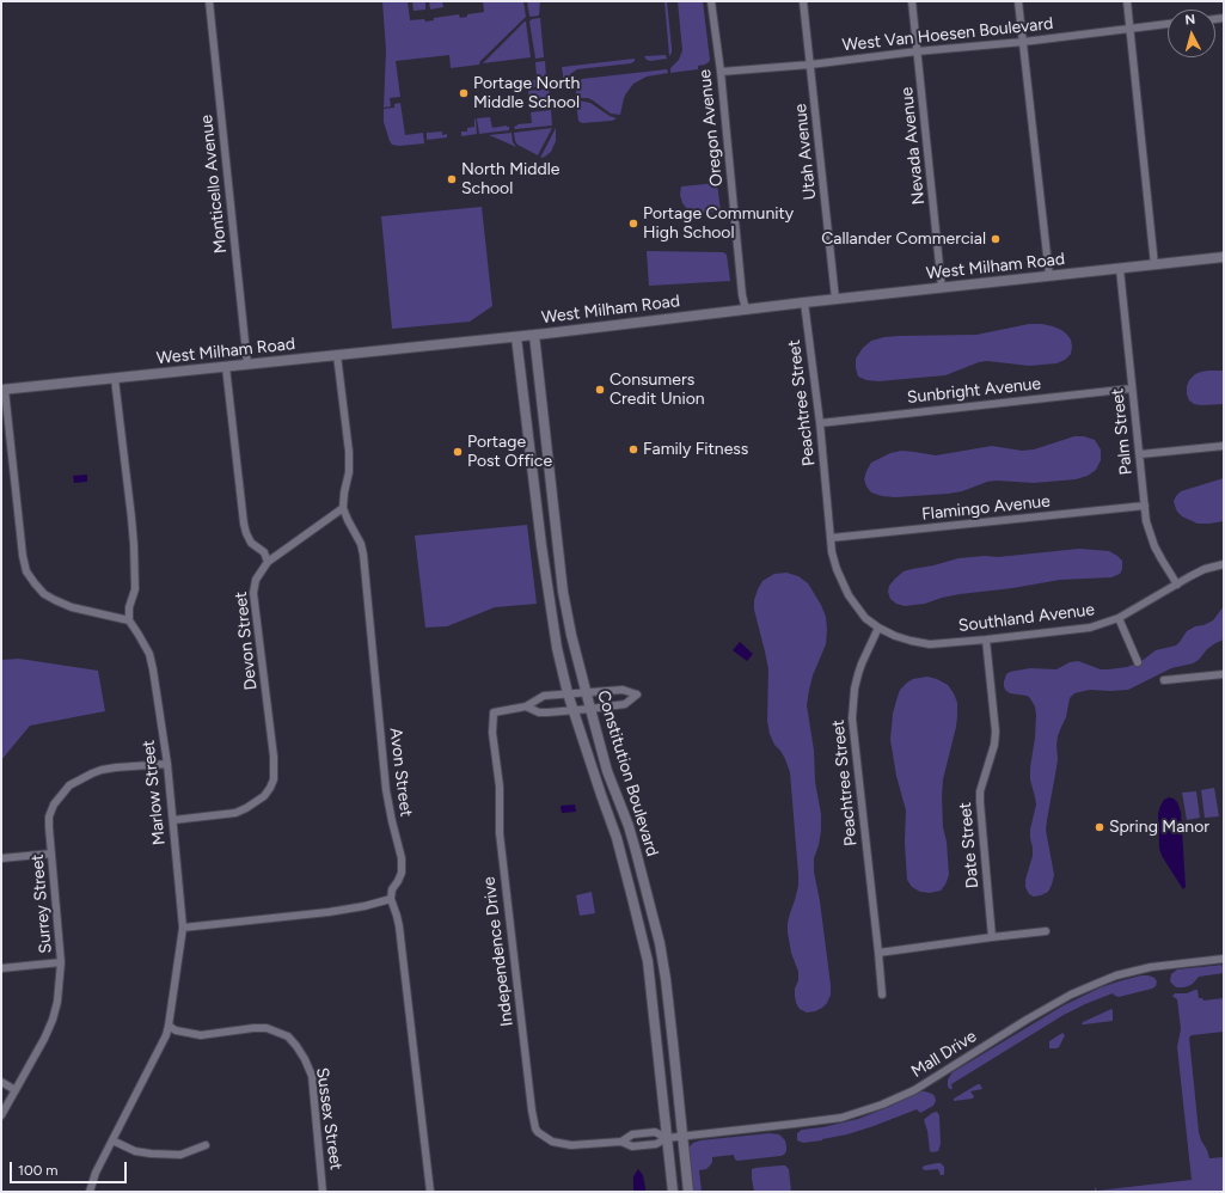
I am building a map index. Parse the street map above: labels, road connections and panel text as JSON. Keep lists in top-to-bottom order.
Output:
{
  "streets": {
    "street": [
      "West Van Hoesen Boulevard",
      "Oregon Avenue",
      "Nevada Avenue",
      "Utah Avenue",
      "Monticello Avenue",
      "West Milham Road",
      "Sunbright Avenue",
      "Peachtree Street",
      "Palm Street",
      "Flamingo Avenue",
      "Southland Avenue",
      "Devon Street",
      "Avon Street",
      "Constitution Boulevard",
      "Marlow Street",
      "Date Street",
      "Surrey Street",
      "Independence Drive",
      "Mall Drive",
      "Sussex Street"
    ]
  },
  "crossings": [
    ["West Van Hoesen Boulevard", "Oregon Avenue"],
    ["West Van Hoesen Boulevard", "Nevada Avenue"],
    ["West Van Hoesen Boulevard", "Utah Avenue"],
    ["Oregon Avenue", "West Milham Road"],
    ["Nevada Avenue", "West Milham Road"],
    ["Utah Avenue", "West Milham Road"],
    ["Monticello Avenue", "West Milham Road"],
    ["West Milham Road", "Peachtree Street"],
    ["West Milham Road", "Palm Street"],
    ["West Milham Road", "Constitution Boulevard"],
    ["Sunbright Avenue", "Peachtree Street"],
    ["Sunbright Avenue", "Palm Street"],
    ["Peachtree Street", "Flamingo Avenue"],
    ["Peachtree Street", "Southland Avenue"],
    ["Palm Street", "Flamingo Avenue"],
    ["Palm Street", "Southland Avenue"],
    ["Southland Avenue", "Date Street"],
    ["Devon Street", "Marlow Street"],
    ["Constitution Boulevard", "Independence Drive"],
    ["Constitution Boulevard", "Mall Drive"],
    ["Marlow Street", "Surrey Street"],
    ["Marlow Street", "Sussex Street"],
    ["Independence Drive", "Mall Drive"]
  ],
  "places": [
    "Portage North Middle School",
    "North Middle School",
    "Portage Community High School",
    "Callander Commercial",
    "Consumers Credit Union",
    "Family Fitness",
    "Portage Post Office",
    "Spring Manor"
  ],
  "scale_bar": "100 m",
  "north": "top"
}
